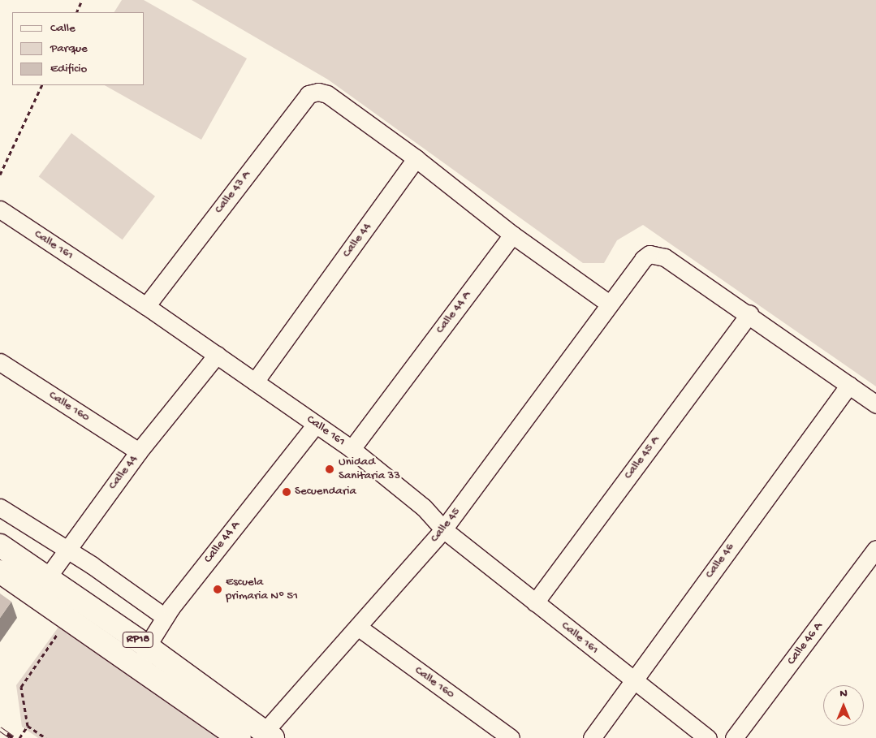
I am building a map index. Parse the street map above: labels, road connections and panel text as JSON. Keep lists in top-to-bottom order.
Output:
{
  "streets": {
    "main road": ["RP18"],
    "street": [
      "Calle 43 A",
      "Calle 44",
      "Calle 161",
      "Calle 44 A",
      "Calle 160",
      "Calle 45 A",
      "Calle 45",
      "Calle 46",
      "Calle 46 A"
    ]
  },
  "crossings": [
    ["Calle 43 A", "Calle 44"],
    ["Calle 43 A", "Calle 161"],
    ["Calle 44", "Calle 161"],
    ["Calle 44", "Calle 160"],
    ["Calle 44", "RP18"],
    ["Calle 161", "Calle 44 A"],
    ["Calle 161", "Calle 45 A"],
    ["Calle 161", "Calle 45"],
    ["Calle 161", "Calle 46"],
    ["Calle 44 A", "RP18"],
    ["Calle 160", "Calle 45"],
    ["Calle 45 A", "Calle 45"],
    ["Calle 45", "RP18"]
  ],
  "places": ["Unidad Sanitaria 33", "Secuendaria", "Escuela primaria Nº 51"],
  "legend": ["Calle", "Parque", "Edificio"],
  "north": "top"
}
